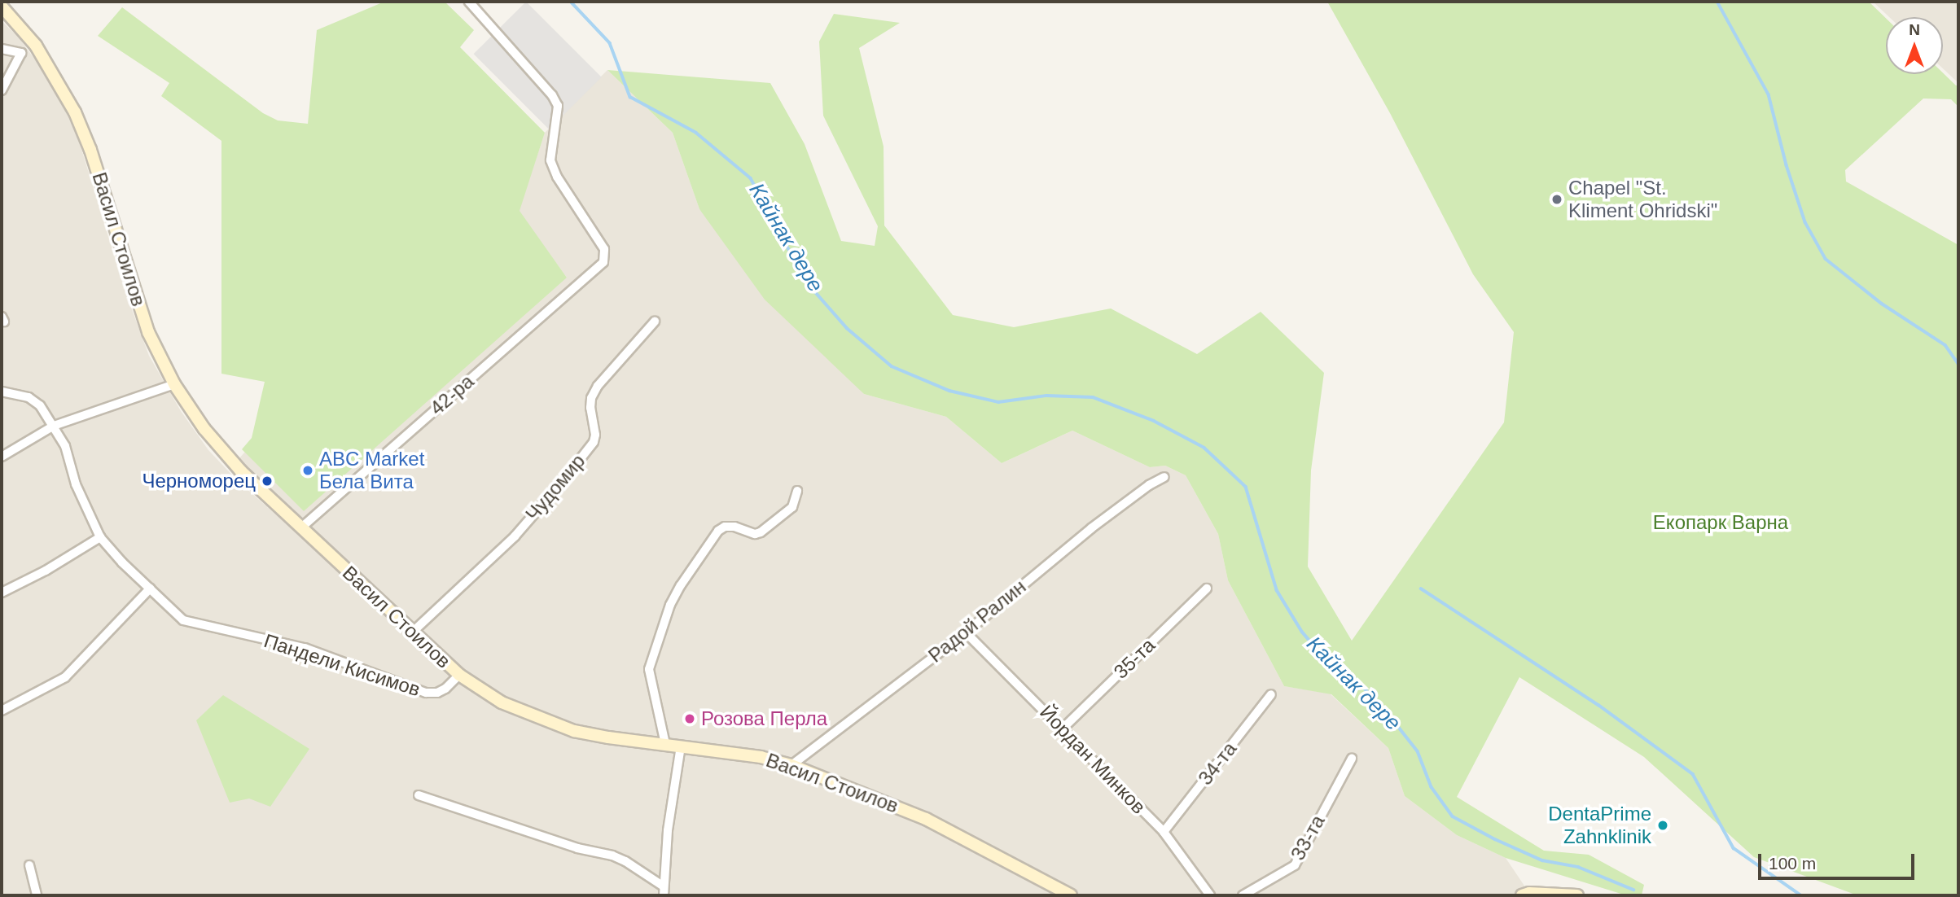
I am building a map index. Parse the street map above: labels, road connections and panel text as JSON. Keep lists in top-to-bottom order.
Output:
{
  "streets": {
    "street": [
      "Васил Стоилов",
      "42-ра",
      "Чудомир",
      "Радой Ралин",
      "35-та",
      "Пандели Кисимов",
      "Йордан Минков",
      "34-та",
      "33-та"
    ]
  },
  "crossings": [
    ["Васил Стоилов", "42-ра"],
    ["Васил Стоилов", "Чудомир"],
    ["Васил Стоилов", "Радой Ралин"],
    ["Васил Стоилов", "Пандели Кисимов"],
    ["Радой Ралин", "Йордан Минков"],
    ["35-та", "Йордан Минков"],
    ["Йордан Минков", "34-та"]
  ],
  "water": ["Кайнак дере"],
  "parks": ["Екопарк Варна"],
  "places": [
    "Chapel \"St. Kliment Ohridski\"",
    "ABC Market Бела Вита",
    "Черноморец",
    "Розова Перла",
    "DentaPrime Zahnklinik"
  ],
  "scale_bar": "100 m",
  "north": "top"
}
